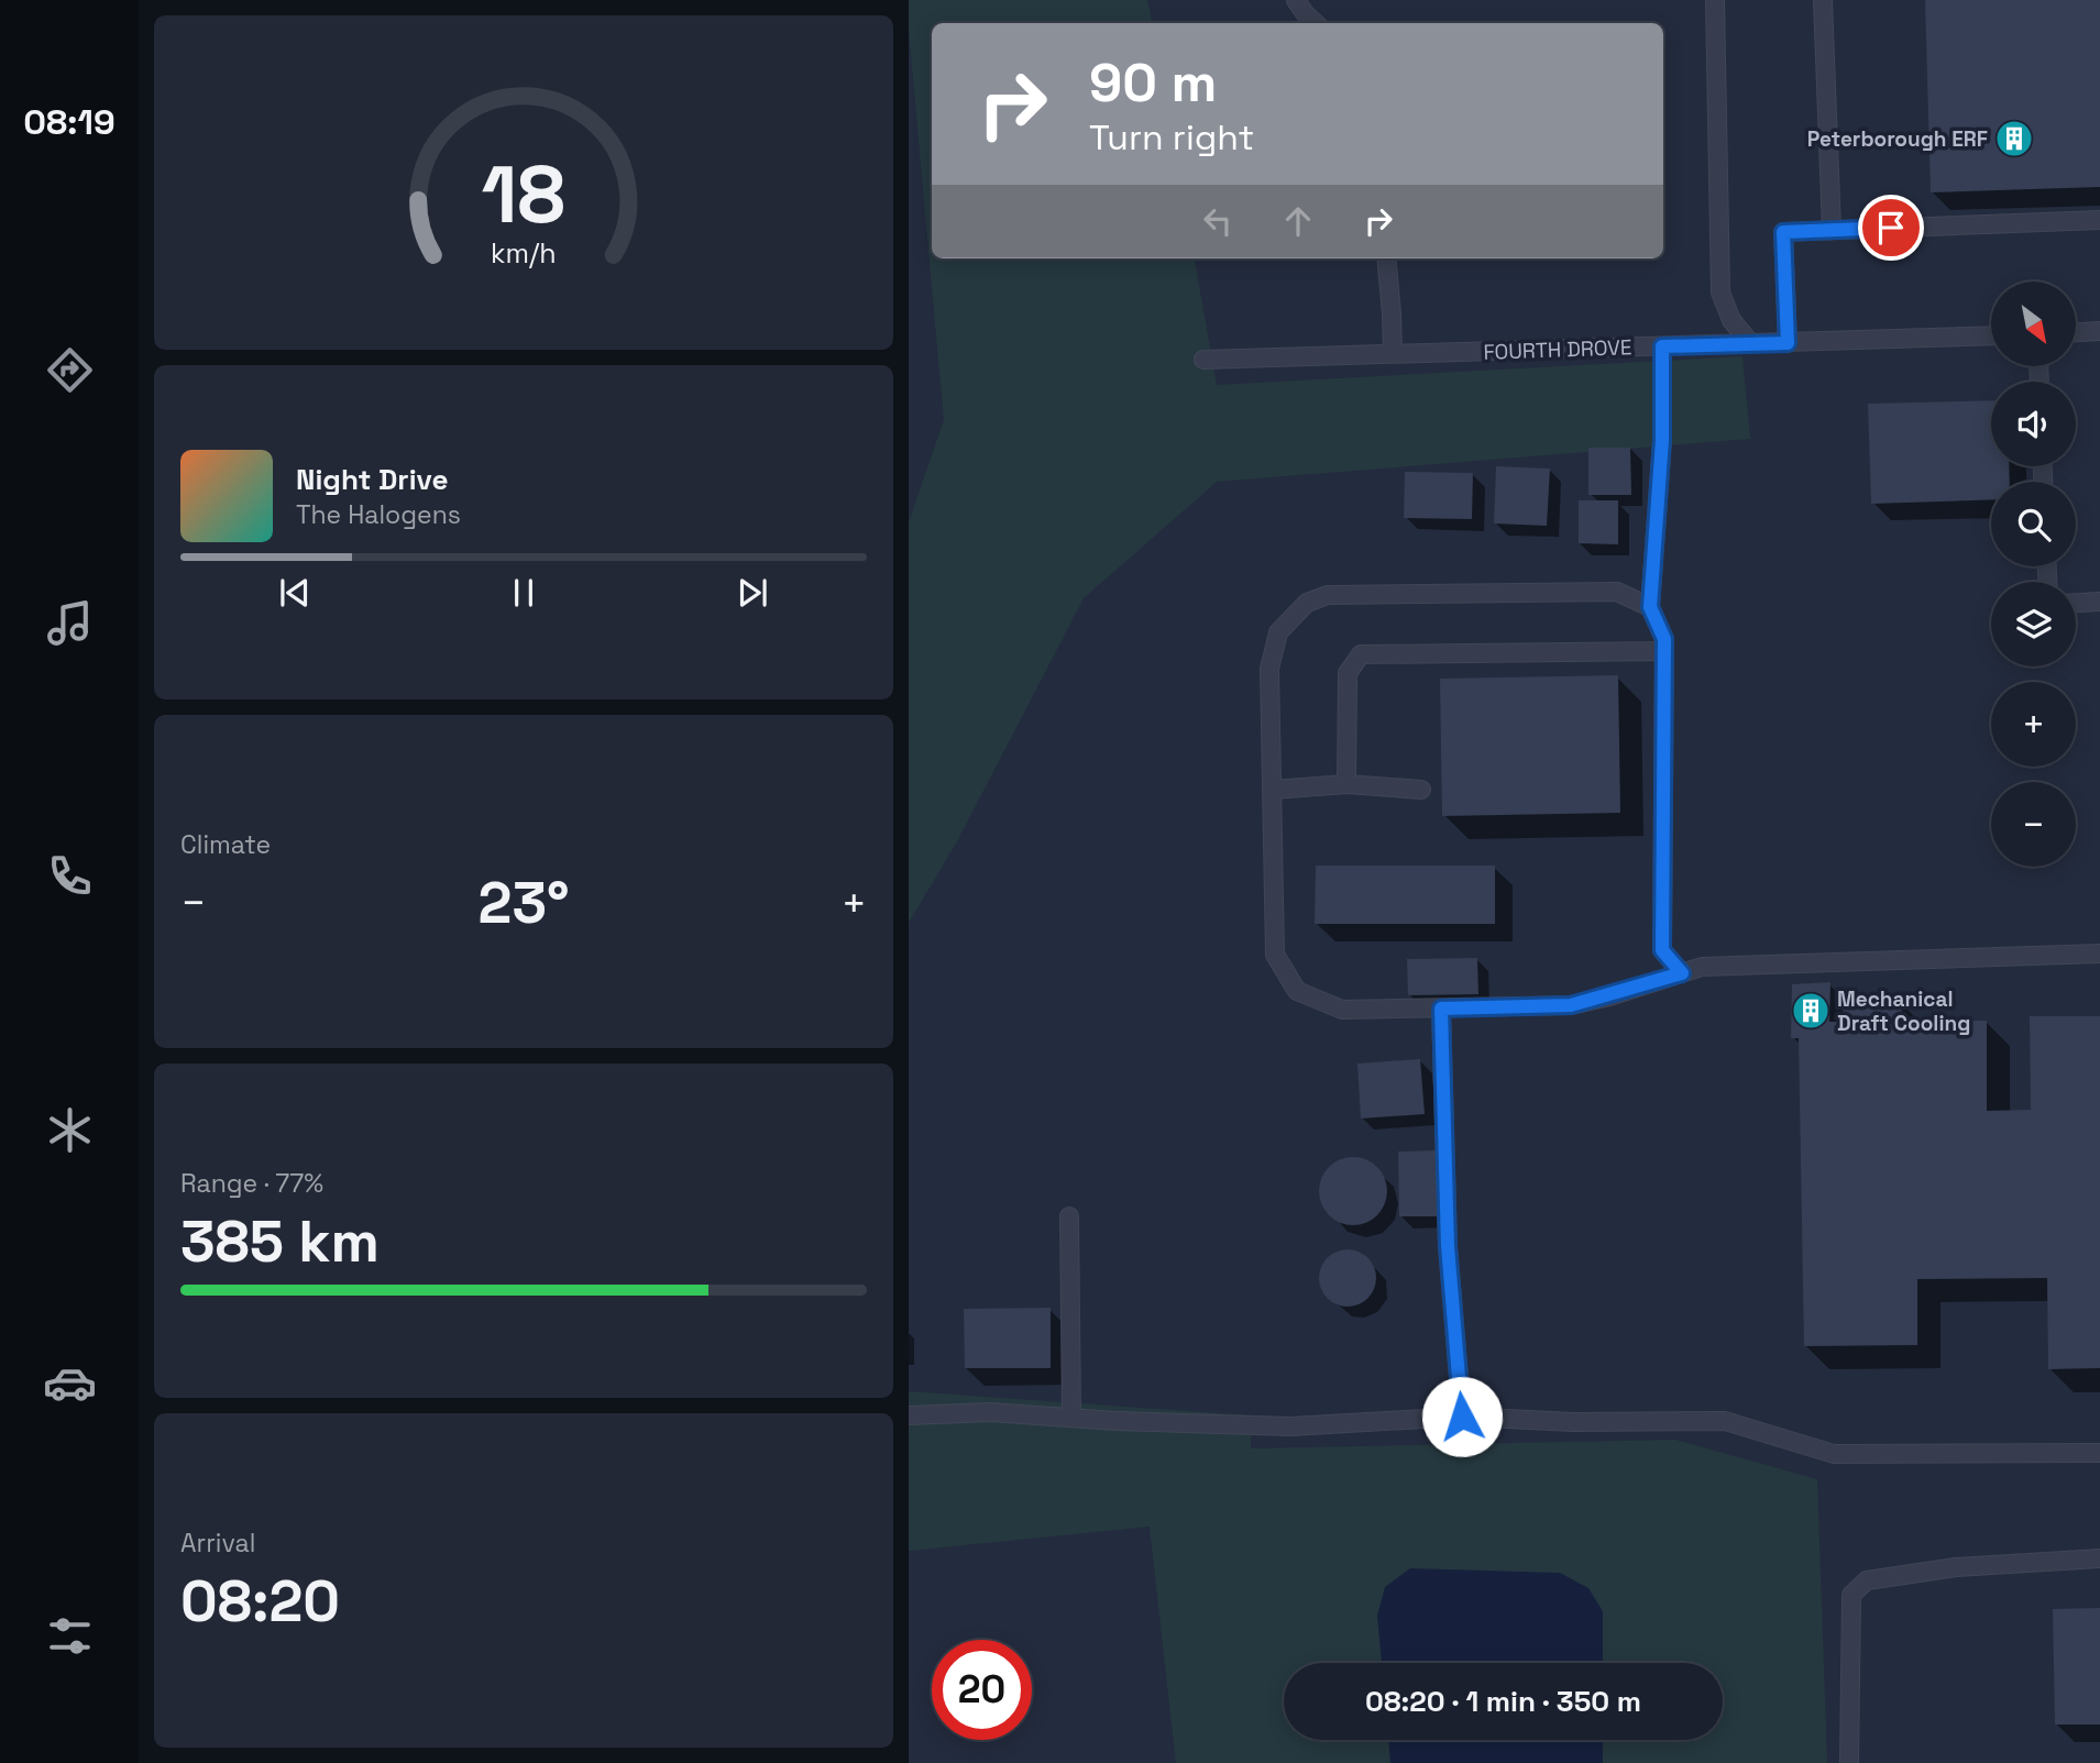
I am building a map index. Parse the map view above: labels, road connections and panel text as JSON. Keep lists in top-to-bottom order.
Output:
{
  "streets": {
    "lane": ["FOURTH DROVE"]
  },
  "places": {
    "building": ["Peterborough ERF", "Mechanical Draft Cooling"]
  },
  "north": "bottom right",
  "page": {
    "tabs": "08:19",
    "turn": ["90 m", "Turn right"],
    "map_buttons": ["+", "−"],
    "song": ["Night Drive", "The Halogens"],
    "tile": [
      "Climate",
      ["Range · 77%", "385 km"],
      ["Arrival", "08:20"]
    ],
    "heat": ["−", "23°", "+"],
    "limit": "20",
    "trip": "08:20 · 1 min · 350 m",
    "gauge": ["18", "km/h"]
  }
}
